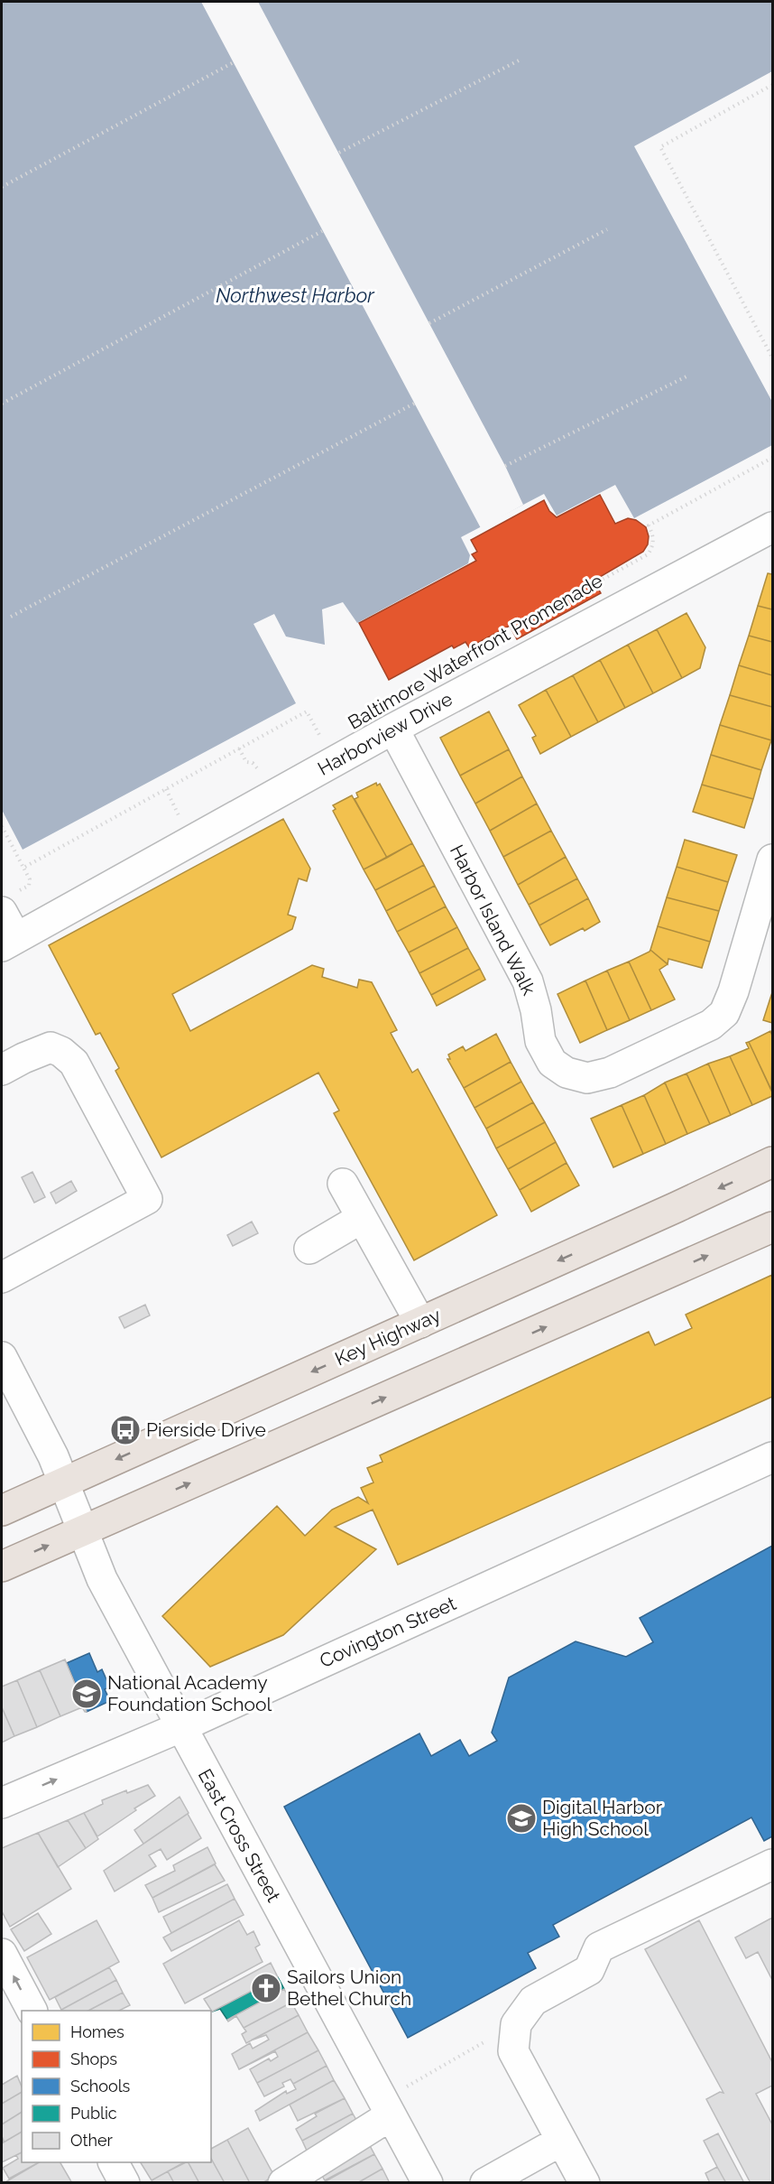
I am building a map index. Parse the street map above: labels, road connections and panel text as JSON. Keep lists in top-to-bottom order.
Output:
{
  "streets": {
    "main road": ["Key Highway"],
    "street": [
      "Harborview Drive",
      "Harbor Island Walk",
      "Covington Street",
      "East Cross Street"
    ],
    "path": ["Baltimore Waterfront Promenade"]
  },
  "crossings": [
    ["Harborview Drive", "Harbor Island Walk"],
    ["Key Highway", "East Cross Street"],
    ["Covington Street", "East Cross Street"]
  ],
  "water": ["Northwest Harbor"],
  "places": {
    "bus stop": ["Pierside Drive"],
    "school or university": ["National Academy Foundation School", "Digital Harbor High School"],
    "church": ["Sailors Union Bethel Church"]
  },
  "legend": [
    "Homes",
    "Shops",
    "Schools",
    "Public",
    "Other"
  ]
}
